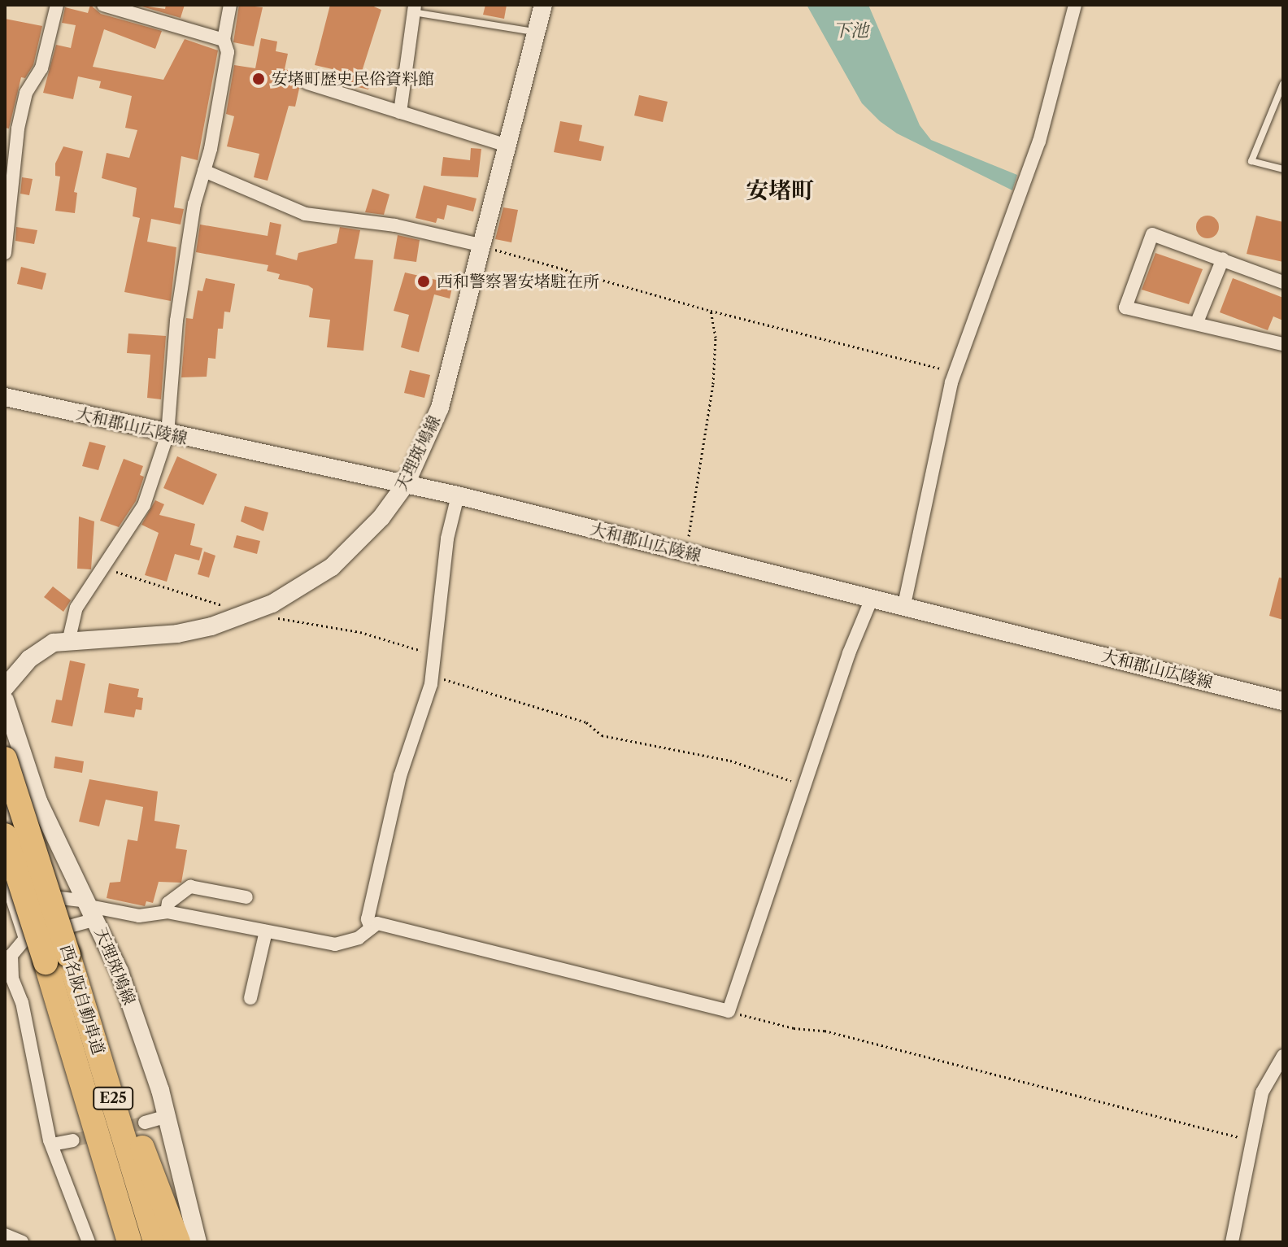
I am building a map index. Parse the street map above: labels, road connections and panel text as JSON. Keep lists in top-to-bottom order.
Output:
{
  "streets": {
    "highway": ["西名阪自動車道", "E25"],
    "main road": ["大和郡山広陵線", "天理斑鳩線"]
  },
  "crossings": [
    ["大和郡山広陵線", "天理斑鳩線"]
  ],
  "districts": ["安堵町"],
  "water": ["下池"],
  "places": ["安堵町歴史民俗資料館", "西和警察署安堵駐在所"]
}
